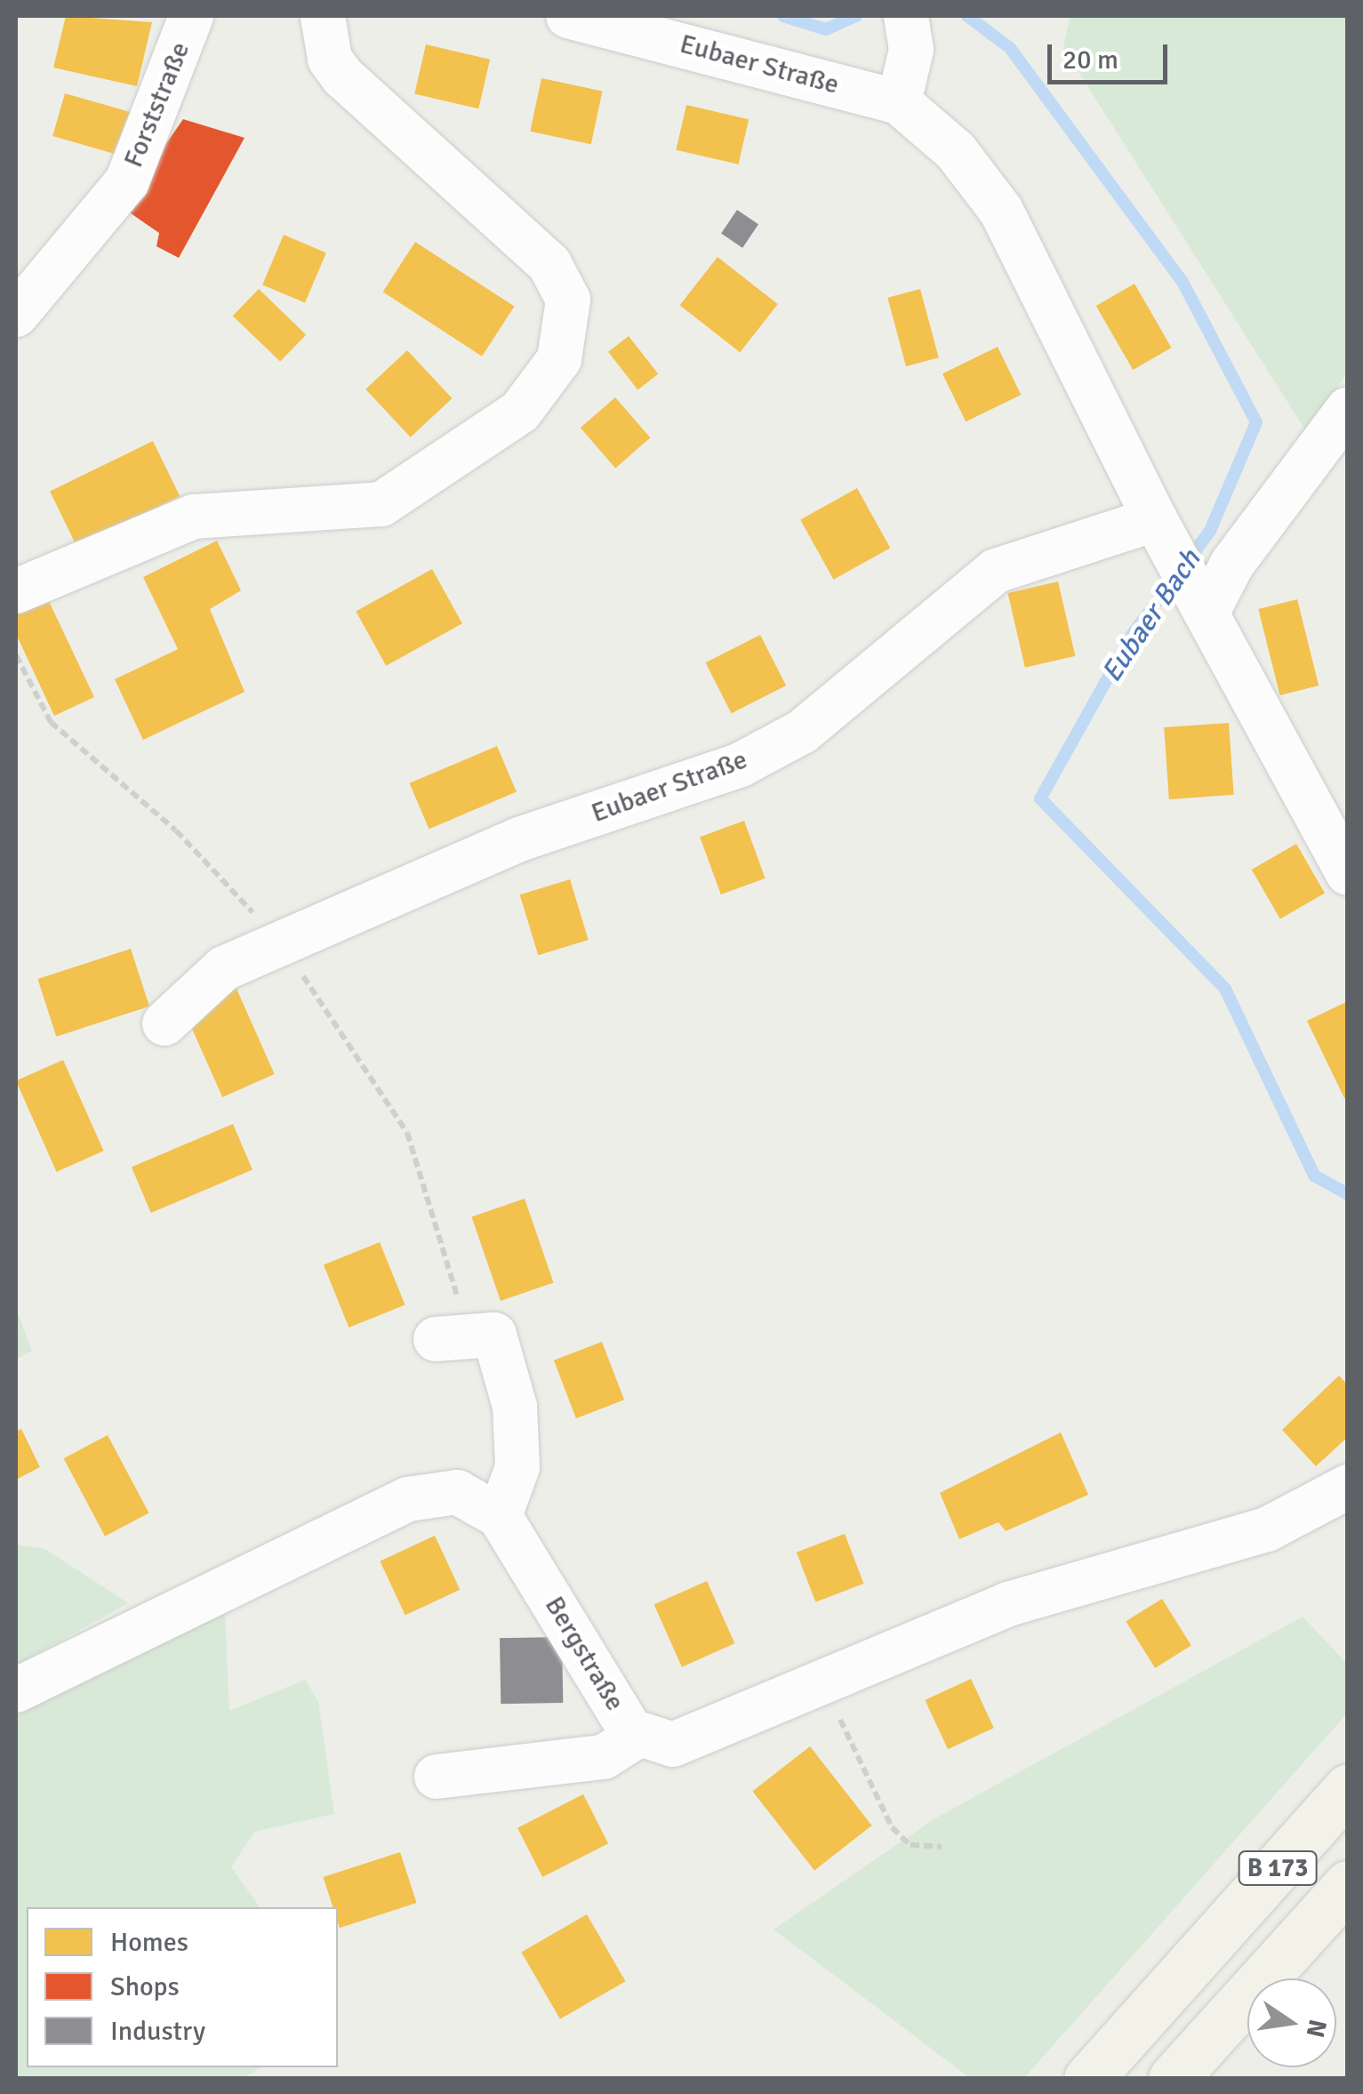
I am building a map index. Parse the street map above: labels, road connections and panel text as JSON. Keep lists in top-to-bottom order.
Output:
{
  "streets": {
    "main road": ["B 173"],
    "street": ["Eubaer Straße", "Forststraße", "Bergstraße"]
  },
  "water": ["Eubaer Bach"],
  "legend": ["Homes", "Shops", "Industry"],
  "scale_bar": "20 m",
  "north": "right"
}
